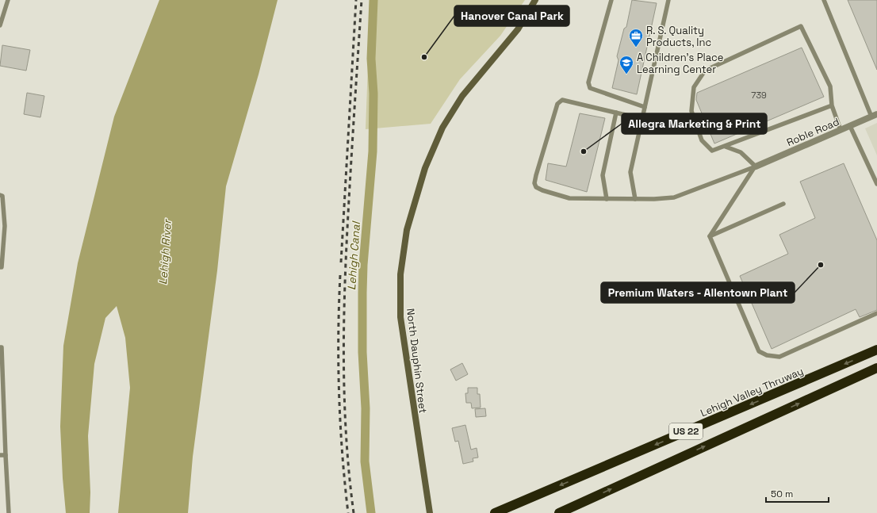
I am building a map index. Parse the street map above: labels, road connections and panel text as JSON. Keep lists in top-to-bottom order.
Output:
{
  "streets": {
    "highway": ["Lehigh Valley Thruway", "US 22"],
    "street": ["Roble Road", "North Dauphin Street"]
  },
  "water": ["Lehigh River", "Lehigh Canal"],
  "places": {
    "office": ["R. S. Quality Products, Inc"],
    "other": ["Hanover Canal Park", "Allegra Marketing & Print", "Premium Waters - Allentown Plant"],
    "school or university": ["A Children's Place Learning Center"]
  },
  "house_numbers": ["739"],
  "scale_bar": "50 m"
}
